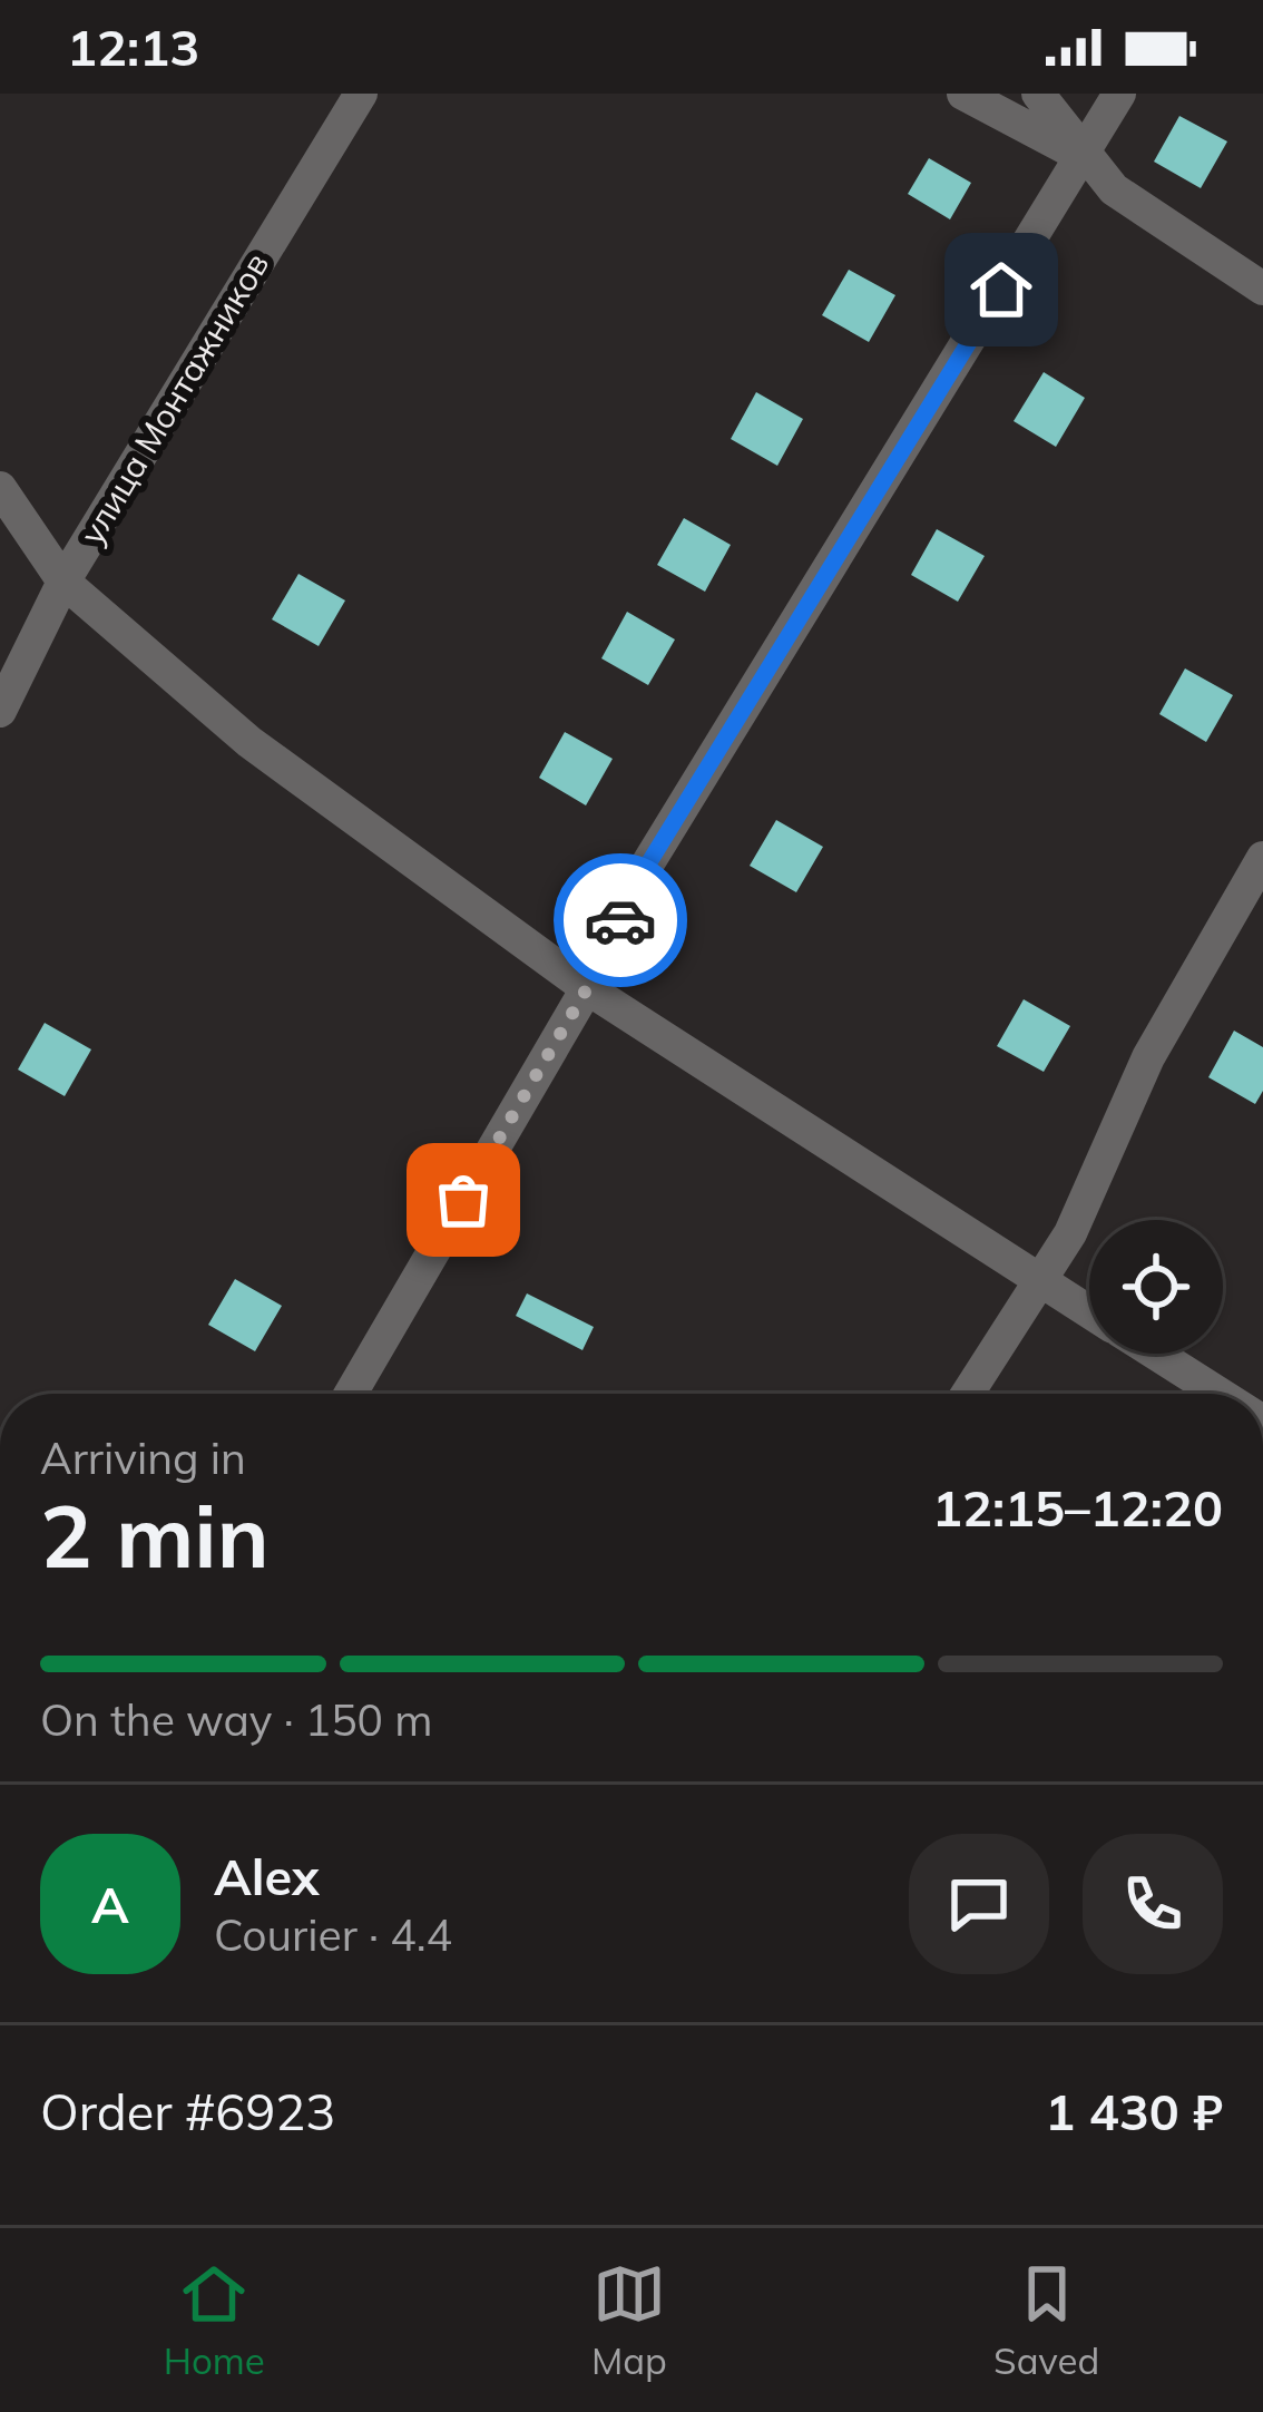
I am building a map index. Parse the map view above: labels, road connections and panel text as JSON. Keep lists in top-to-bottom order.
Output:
{
  "streets": {
    "street": ["улица Монтажников"]
  },
  "page": {
    "status": "12:13",
    "heading": ["2 min", "Arriving in", "12:15–12:20"],
    "panel": [
      "Alex",
      "Courier · 4.4",
      "Order #6923",
      "1 430 ₽"
    ],
    "bar": "On the way · 150 m",
    "round": "A",
    "tabs": ["Home", "Map", "Saved"]
  }
}
